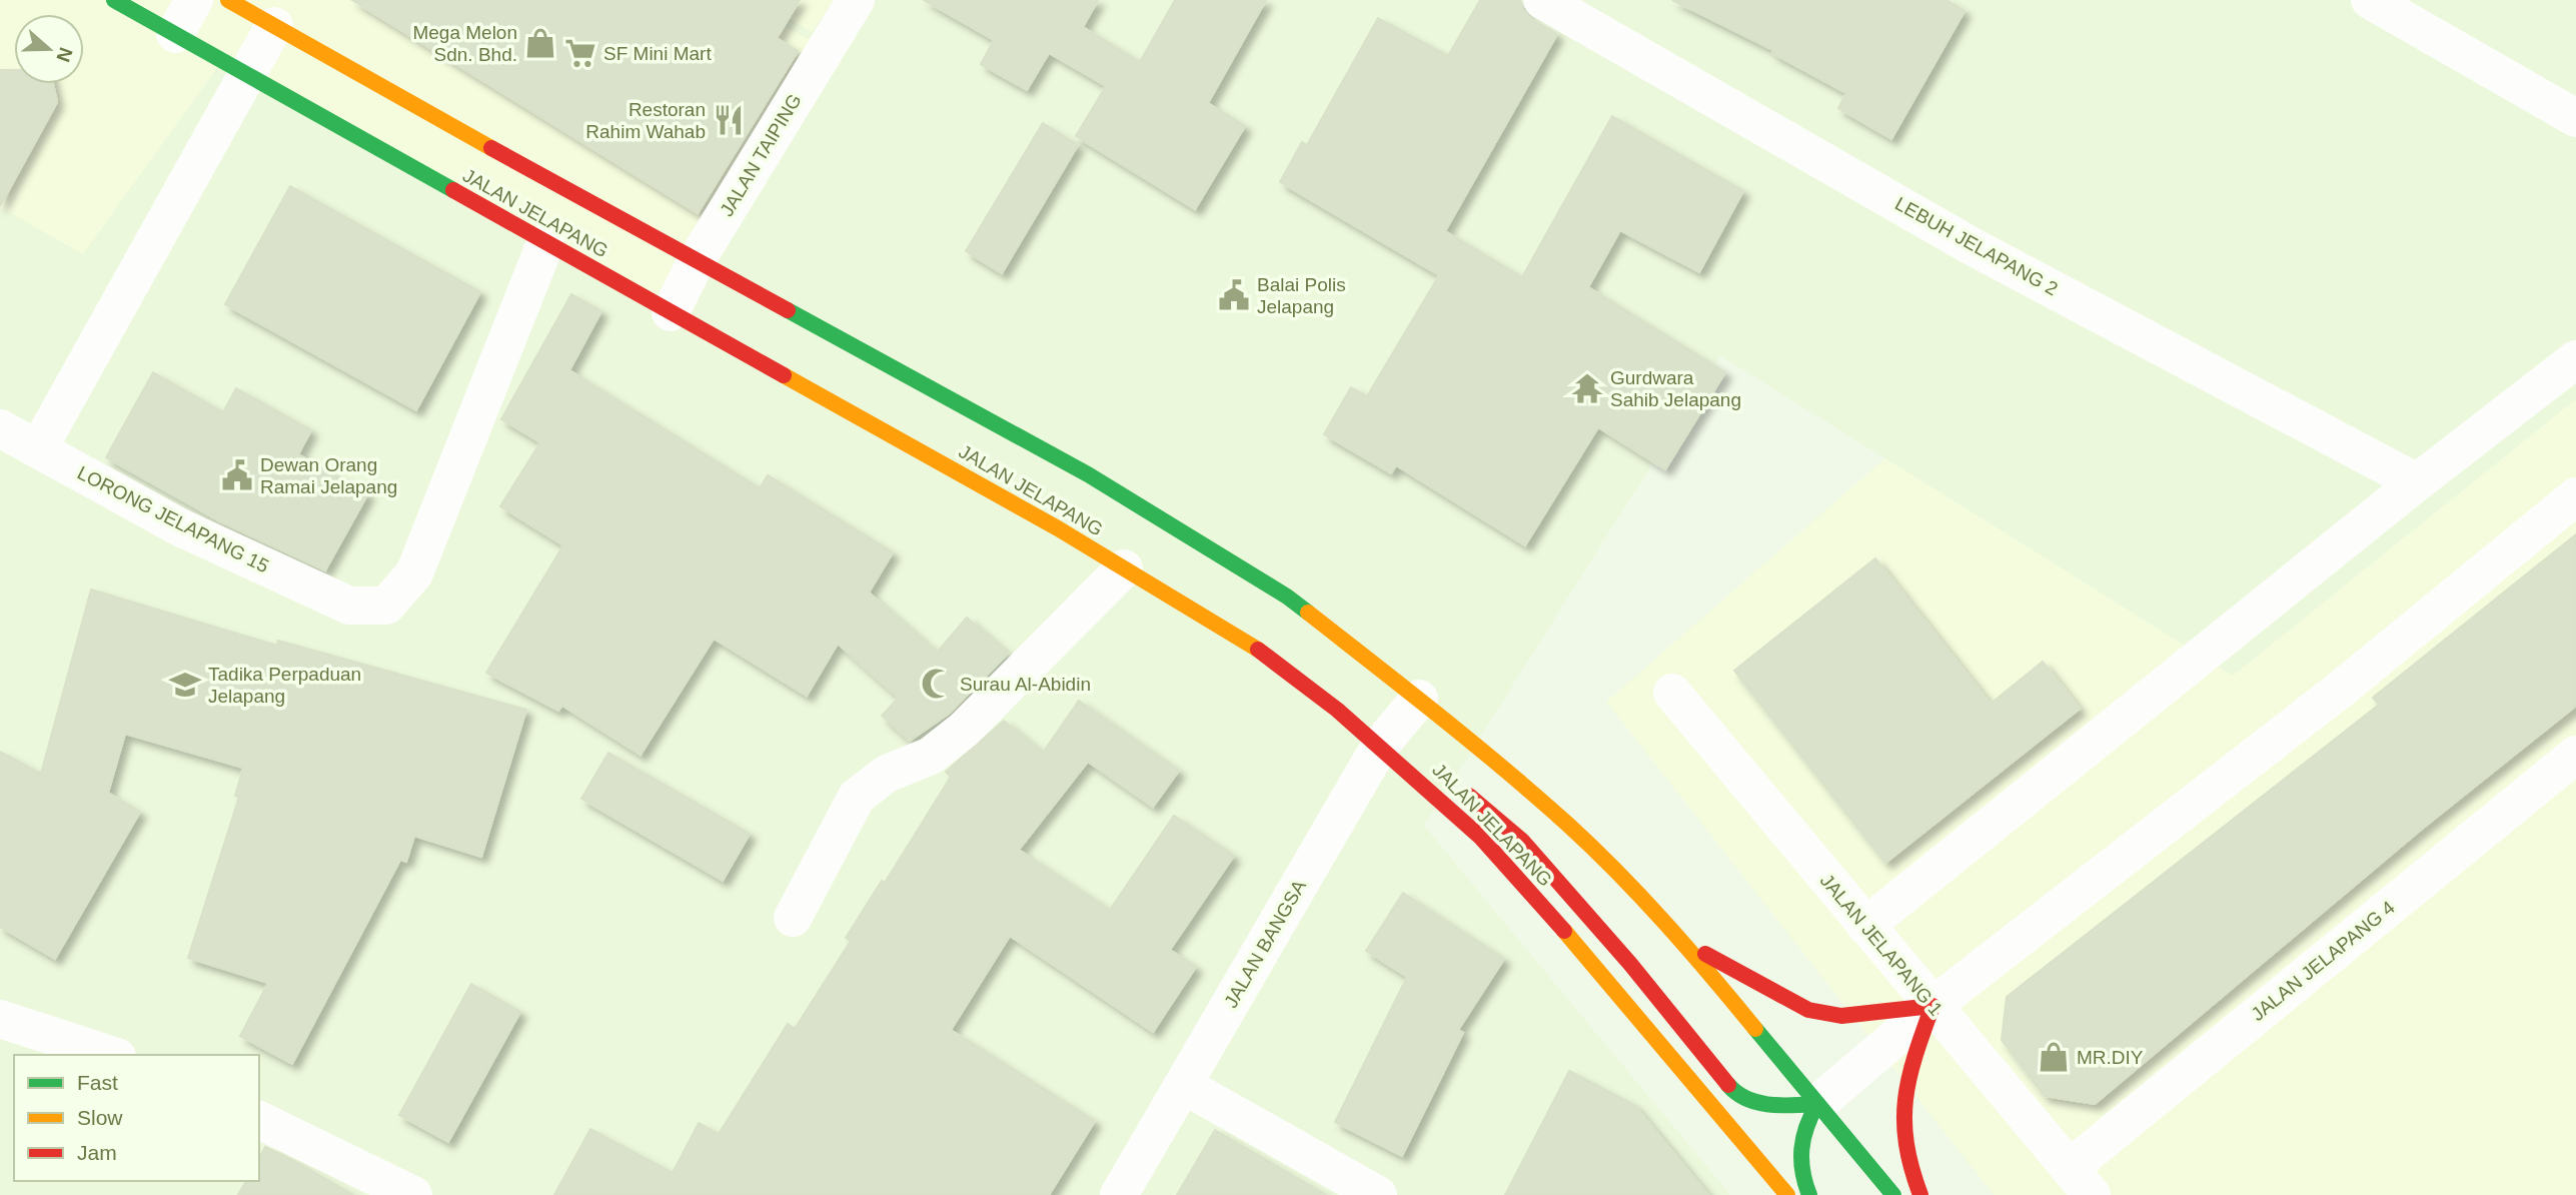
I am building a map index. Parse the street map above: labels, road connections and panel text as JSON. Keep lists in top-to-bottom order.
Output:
{
  "streets": {
    "main road": ["JALAN JELAPANG"],
    "street": [
      "JALAN TAIPING",
      "LEBUH JELAPANG 2",
      "LORONG JELAPANG 15",
      "JALAN BANGSA",
      "JALAN JELAPANG 1",
      "JALAN JELAPANG 4"
    ]
  },
  "crossings": [
    ["JALAN TAIPING", "JALAN JELAPANG"],
    ["JALAN JELAPANG", "LORONG JELAPANG 15"],
    ["JALAN JELAPANG", "JALAN BANGSA"],
    ["JALAN JELAPANG 1", "JALAN JELAPANG 4"]
  ],
  "places": {
    "shop": ["Mega Melon Sdn. Bhd.", "MR.DIY"],
    "supermarket": ["SF Mini Mart"],
    "restaurant": ["Restoran Rahim Wahab"],
    "public building": ["Balai Polis Jelapang", "Dewan Orang Ramai Jelapang"],
    "temple": ["Gurdwara Sahib Jelapang"],
    "mosque": ["Surau Al-Abidin"],
    "school or university": ["Tadika Perpaduan Jelapang"]
  },
  "legend": ["Fast", "Slow", "Jam"],
  "north": "right"
}
